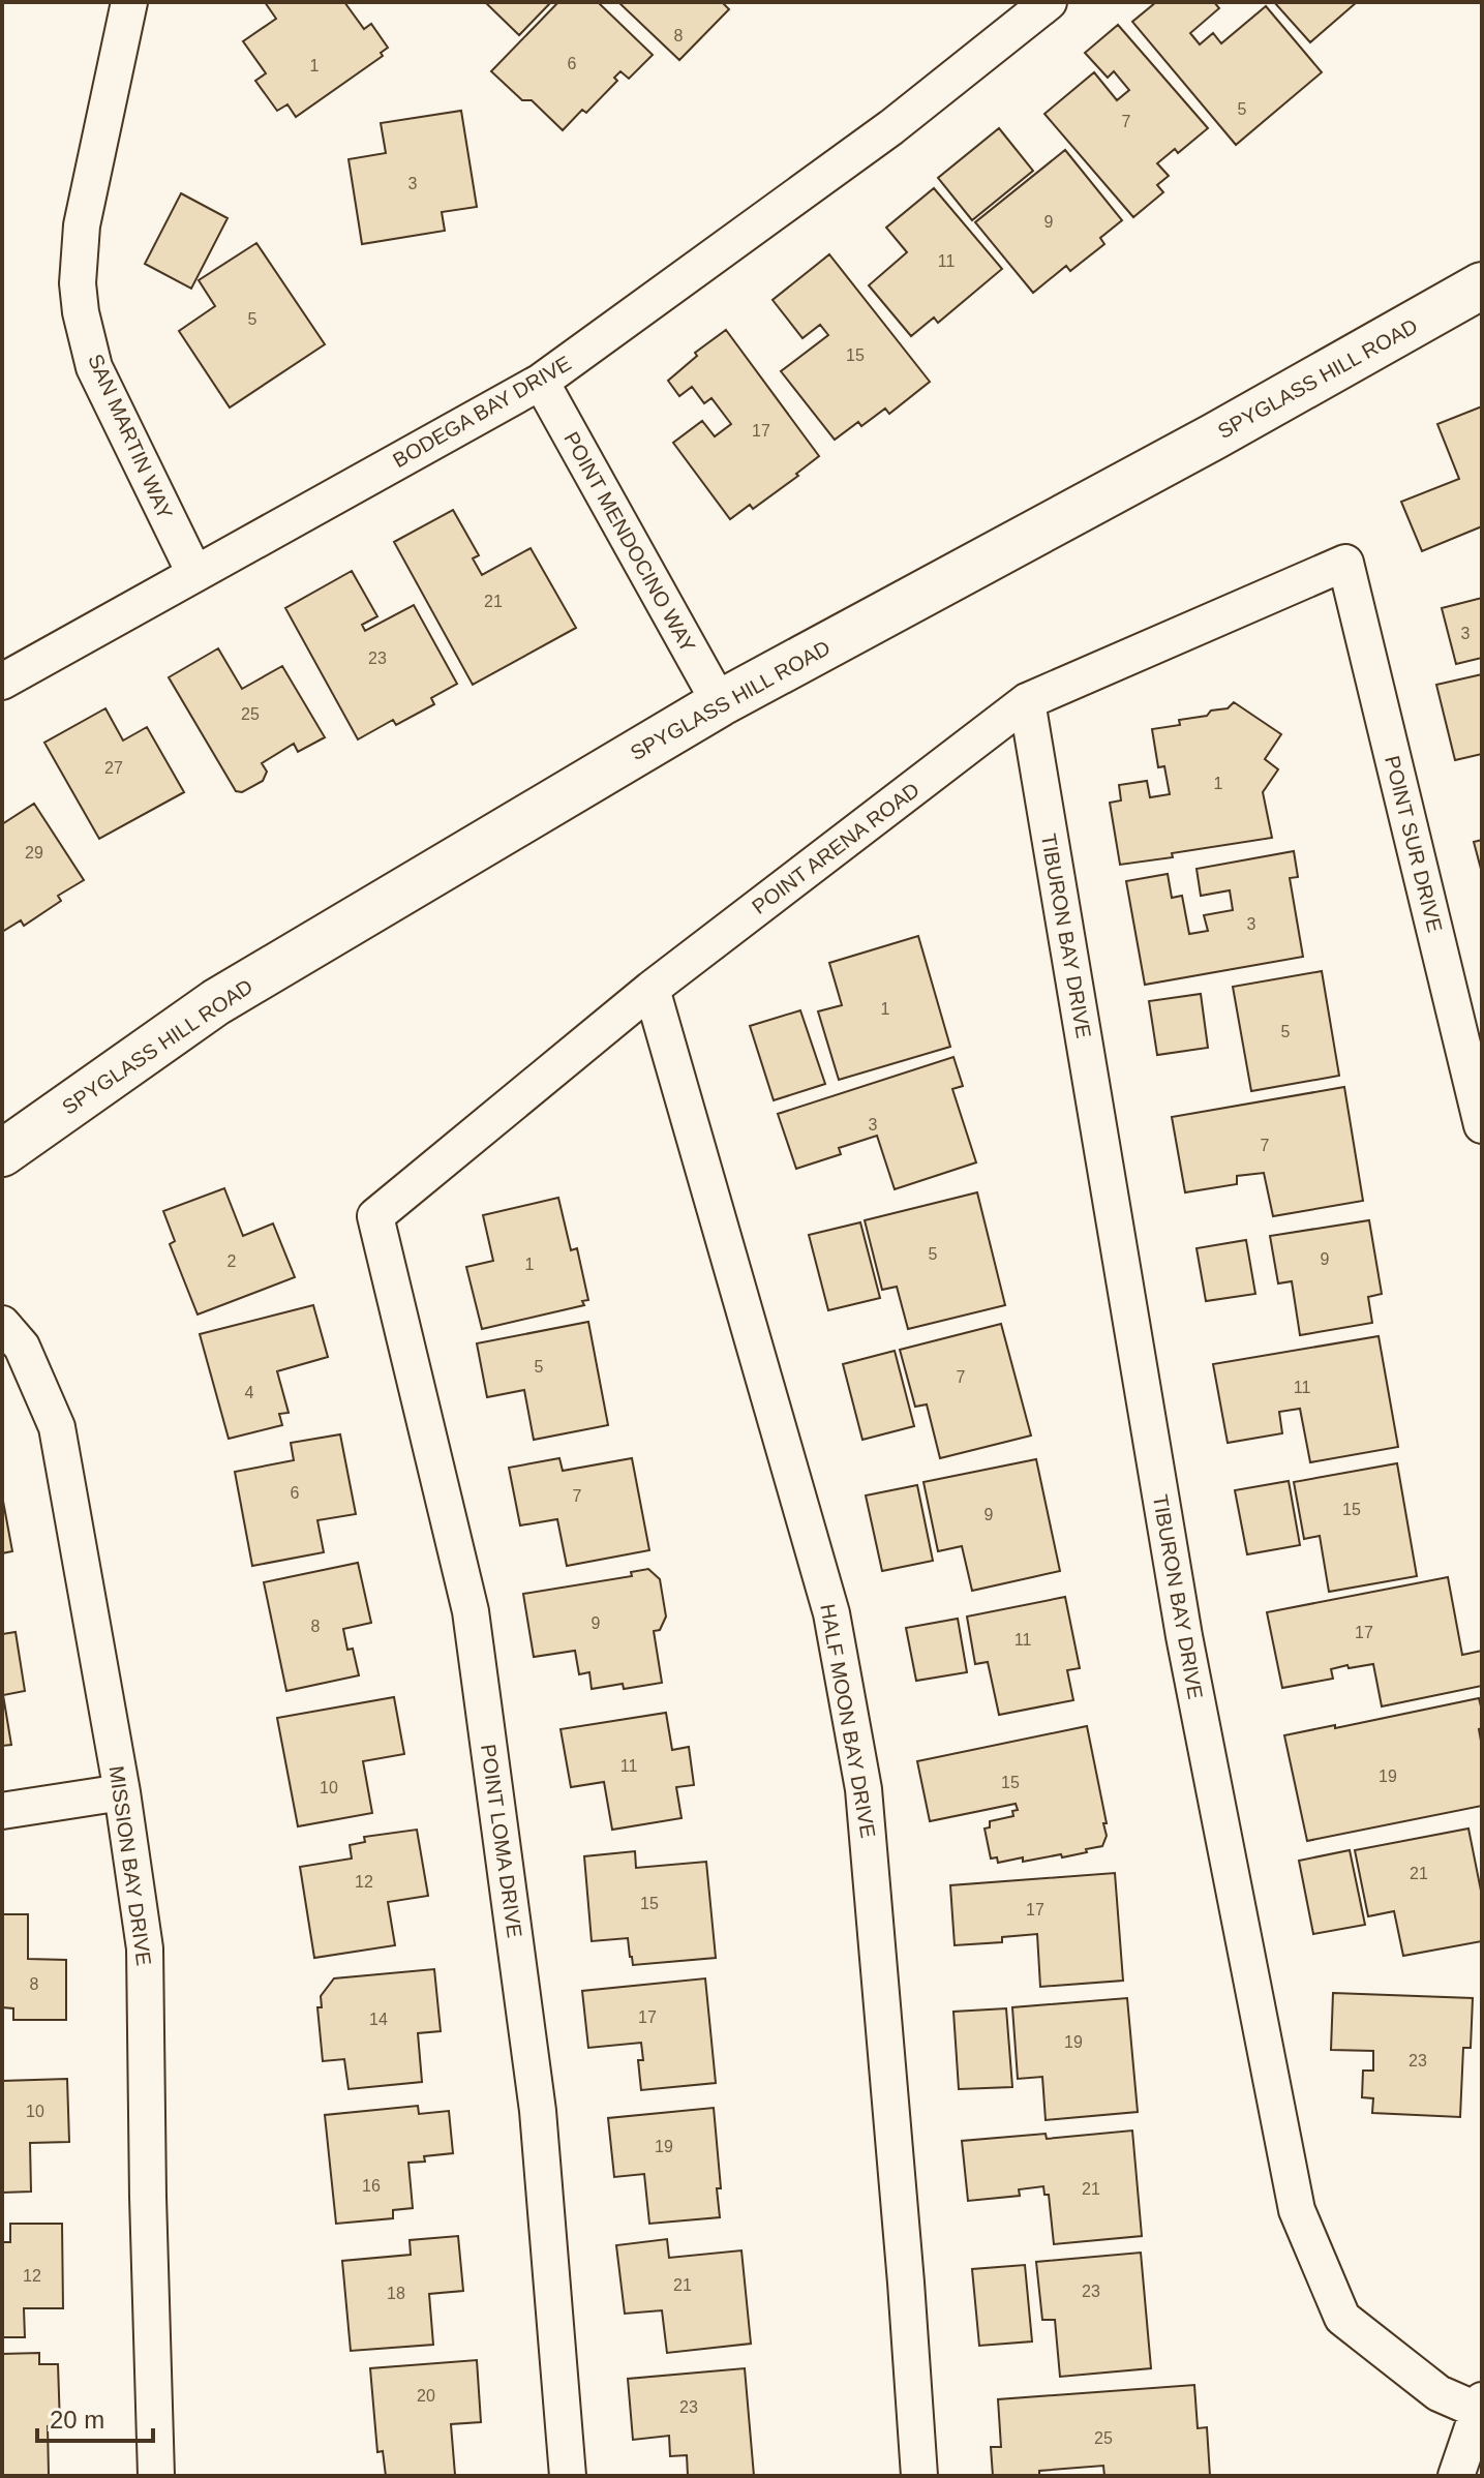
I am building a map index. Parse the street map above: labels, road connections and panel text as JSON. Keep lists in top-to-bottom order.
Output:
{
  "streets": {
    "main road": ["SPYGLASS HILL ROAD"],
    "street": [
      "BODEGA BAY DRIVE",
      "SAN MARTIN WAY",
      "POINT MENDOCINO WAY",
      "POINT SUR DRIVE",
      "POINT ARENA ROAD",
      "TIBURON BAY DRIVE",
      "HALF MOON BAY DRIVE",
      "POINT LOMA DRIVE",
      "MISSION BAY DRIVE"
    ]
  },
  "crossings": [
    ["SPYGLASS HILL ROAD", "POINT MENDOCINO WAY"],
    ["BODEGA BAY DRIVE", "SAN MARTIN WAY"],
    ["BODEGA BAY DRIVE", "POINT MENDOCINO WAY"],
    ["POINT SUR DRIVE", "POINT ARENA ROAD"],
    ["POINT ARENA ROAD", "TIBURON BAY DRIVE"],
    ["POINT ARENA ROAD", "HALF MOON BAY DRIVE"],
    ["POINT ARENA ROAD", "POINT LOMA DRIVE"]
  ],
  "house_numbers": [
    "8",
    "6",
    "1",
    "5",
    "7",
    "3",
    "9",
    "11",
    "5",
    "15",
    "17",
    "21",
    "3",
    "23",
    "25",
    "27",
    "1",
    "29",
    "3",
    "1",
    "5",
    "3",
    "7",
    "5",
    "9",
    "2",
    "1",
    "5",
    "7",
    "11",
    "4",
    "6",
    "7",
    "15",
    "9",
    "9",
    "8",
    "17",
    "11",
    "11",
    "19",
    "15",
    "10",
    "21",
    "12",
    "15",
    "17",
    "8",
    "17",
    "14",
    "19",
    "23",
    "10",
    "19",
    "16",
    "21",
    "12",
    "21",
    "23",
    "18",
    "20",
    "23",
    "25"
  ],
  "scale_bar": "20 m"
}
